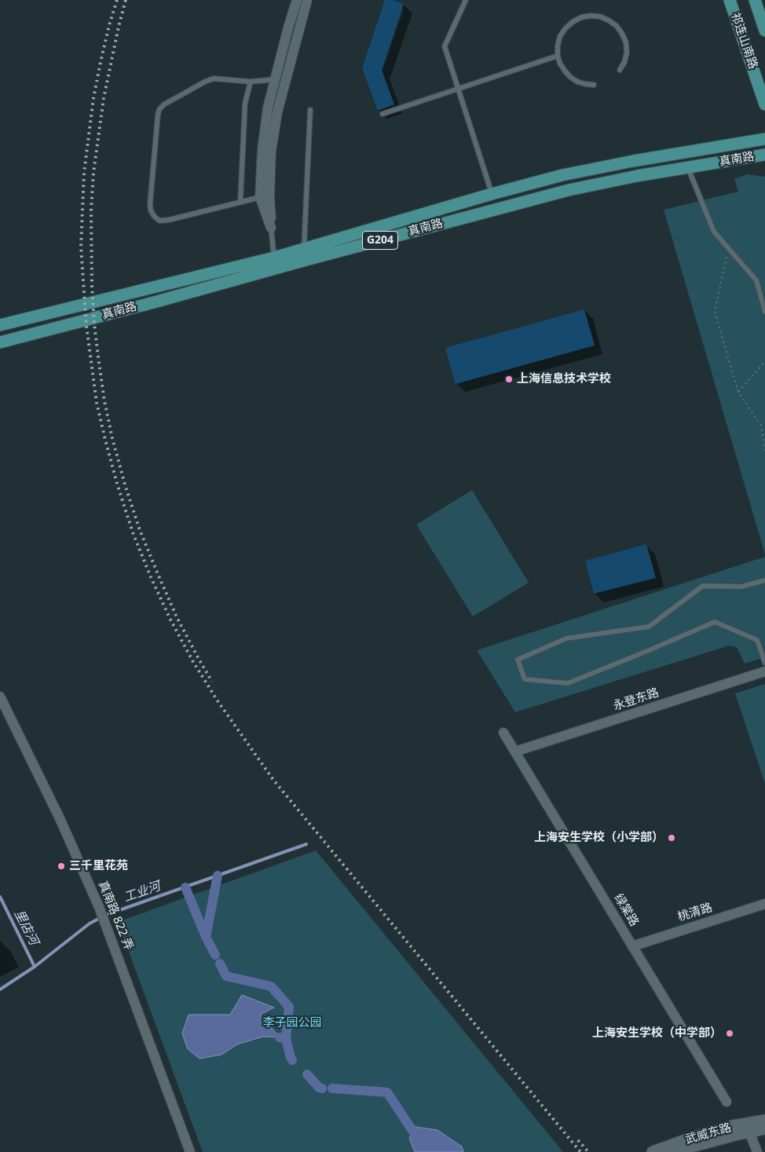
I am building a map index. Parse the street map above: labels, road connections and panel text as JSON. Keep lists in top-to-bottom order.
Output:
{
  "streets": {
    "main road": [
      "祁连山南路",
      "真南路",
      "G204",
      "武威东路"
    ],
    "street": [
      "永登东路",
      "绿棠路",
      "桃清路",
      "真南路 822 弄"
    ]
  },
  "crossings": [
    ["永登东路", "绿棠路"],
    ["绿棠路", "桃清路"]
  ],
  "water": ["工业河", "里店河"],
  "parks": ["李子园公园"],
  "places": [
    "上海信息技术学校",
    "上海安生学校（小学部）",
    "三千里花苑",
    "上海安生学校（中学部）"
  ]
}
